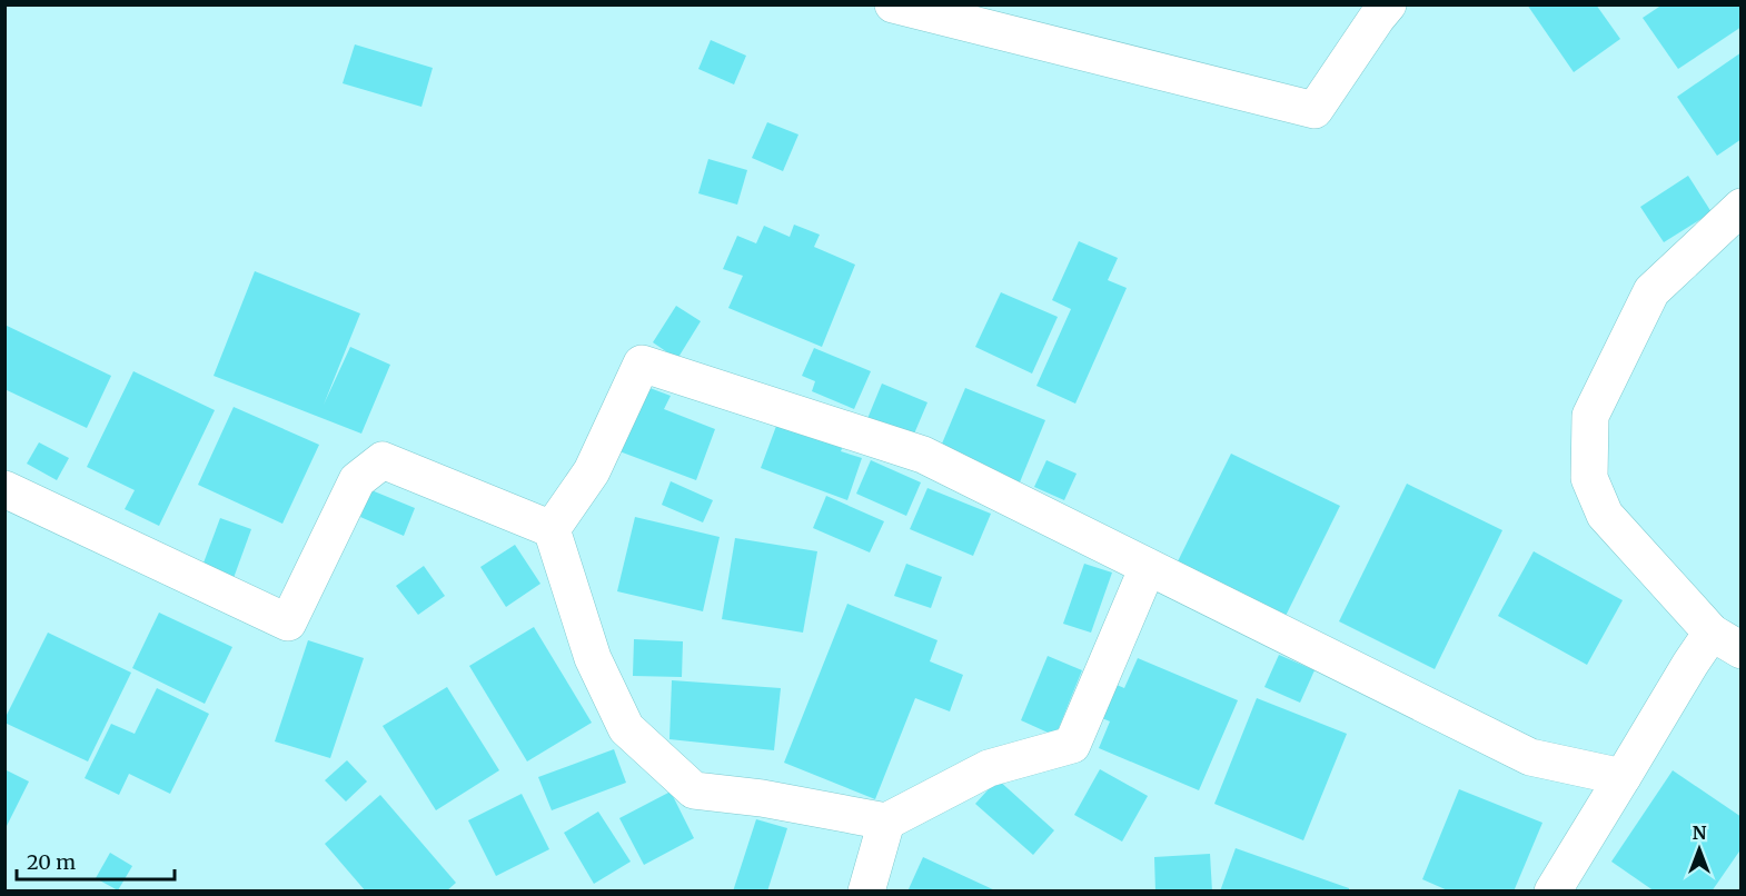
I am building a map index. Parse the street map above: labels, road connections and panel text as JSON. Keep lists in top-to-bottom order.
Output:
{
  "scale_bar": "20 m",
  "north": "top"
}
